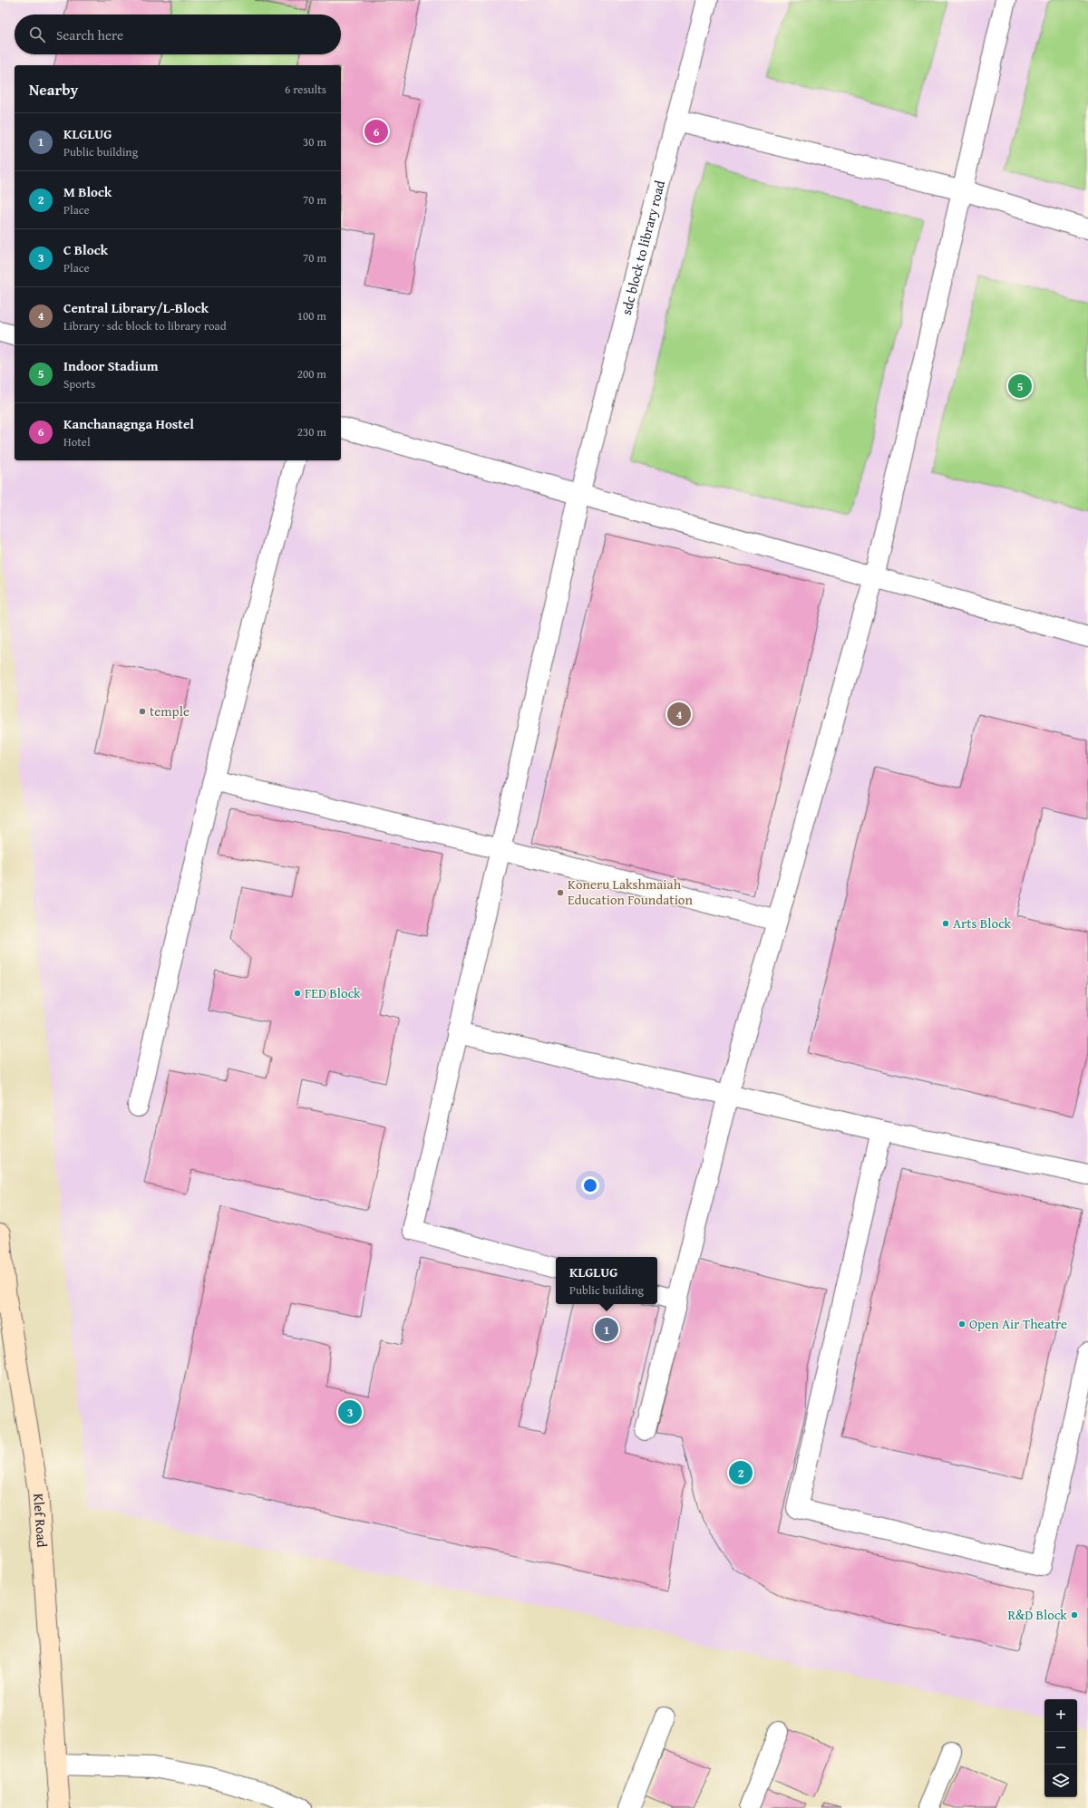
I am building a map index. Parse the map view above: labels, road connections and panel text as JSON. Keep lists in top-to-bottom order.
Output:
{
  "streets": {
    "main road": ["Klef Road"],
    "street": ["sdc block to library road"]
  },
  "places": [
    "temple",
    "Koneru Lakshmaiah Education Foundation",
    "Arts Block",
    "FED Block",
    "Open Air Theatre",
    "R&D Block"
  ],
  "page": {
    "search": "Search here",
    "heading": ["Nearby", "6 results"],
    "list": [
      {
        "mark": "1",
        "name": "KLGLUG",
        "note": "Public building",
        "value": "30 m"
      },
      {
        "mark": "2",
        "name": "M Block",
        "note": "Place",
        "value": "70 m"
      },
      {
        "mark": "3",
        "name": "C Block",
        "note": "Place",
        "value": "70 m"
      },
      {
        "mark": "4",
        "name": "Central Library/L-Block",
        "note": "Library · sdc block to library road",
        "value": "100 m"
      },
      {
        "mark": "5",
        "name": "Indoor Stadium",
        "note": "Sports",
        "value": "200 m"
      },
      {
        "mark": "6",
        "name": "Kanchanagnga Hostel",
        "note": "Hotel",
        "value": "230 m"
      }
    ],
    "pins": [
      "6",
      "5",
      "4",
      "1",
      "3",
      "2"
    ],
    "popup": ["KLGLUG", "Public building"],
    "map_buttons": ["+", "−"]
  }
}
